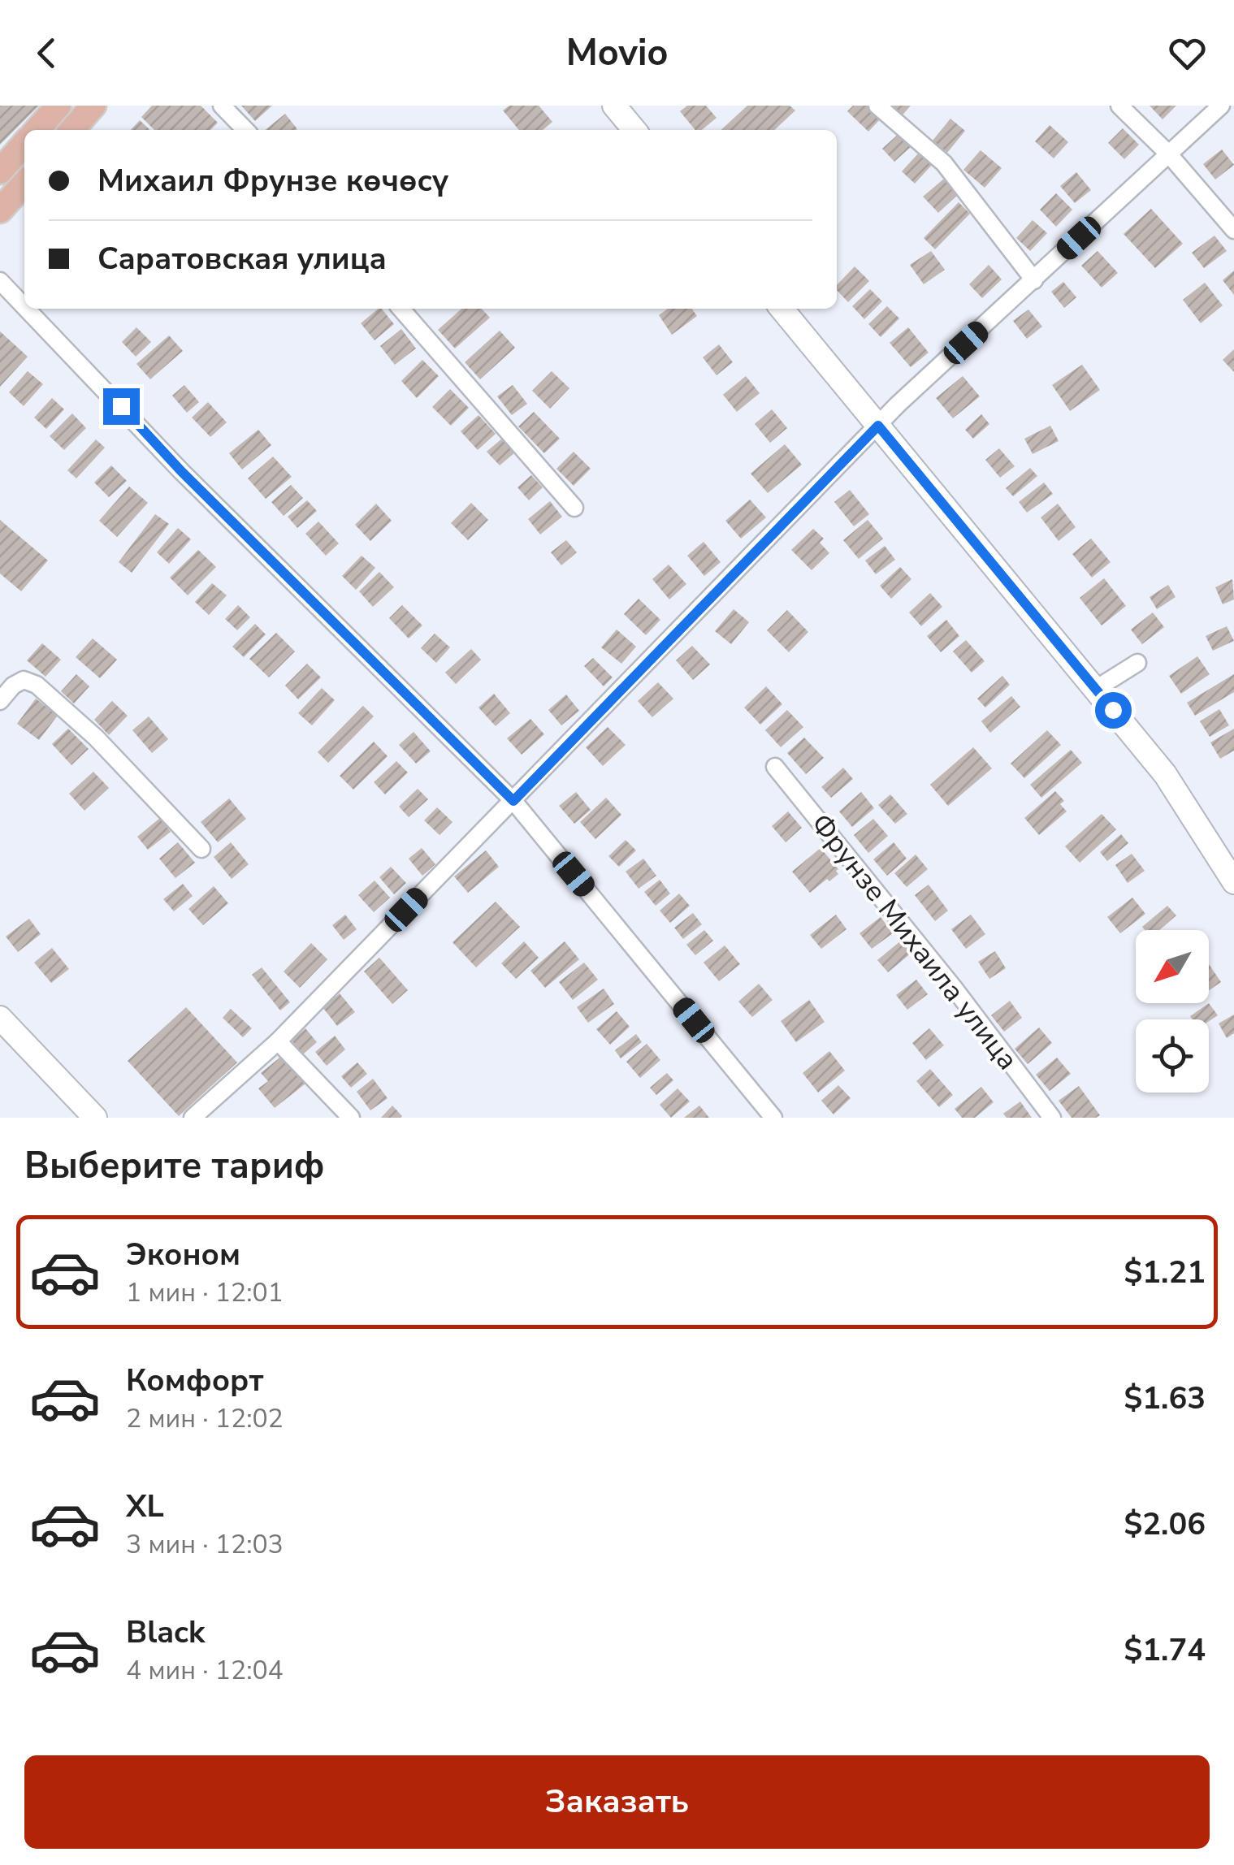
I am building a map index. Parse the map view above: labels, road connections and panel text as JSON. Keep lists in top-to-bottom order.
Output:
{
  "streets": {
    "street": ["Фрунзе Михаила улица"]
  },
  "north": "bottom left",
  "page": {
    "header": "Movio",
    "banner": ["Михаил Фрунзе көчөсү", "Саратовская улица"],
    "heading": "Выберите тариф",
    "list": [
      {
        "name": "Эконом",
        "note": "1 мин · 12:01",
        "value": "$1.21"
      },
      {
        "name": "Комфорт",
        "note": "2 мин · 12:02",
        "value": "$1.63"
      },
      {
        "name": "XL",
        "note": "3 мин · 12:03",
        "value": "$2.06"
      },
      {
        "name": "Black",
        "note": "4 мин · 12:04",
        "value": "$1.74"
      }
    ],
    "buttons": "Заказать"
  }
}
